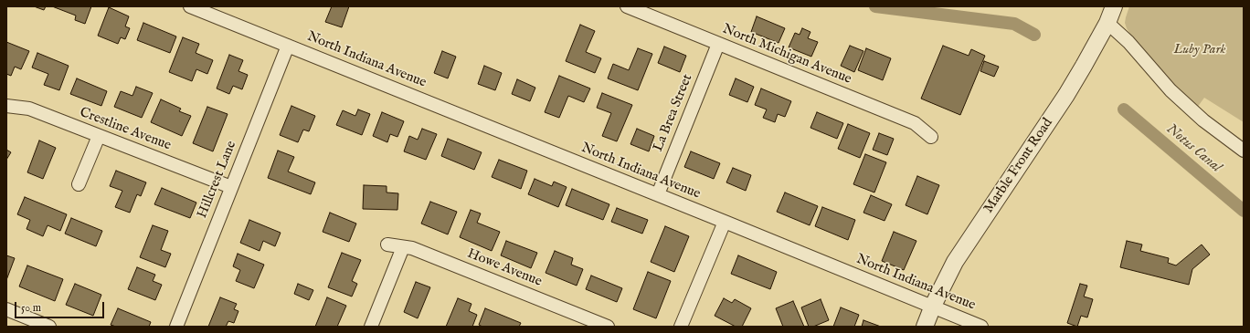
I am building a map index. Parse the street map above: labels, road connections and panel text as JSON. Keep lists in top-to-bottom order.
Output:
{
  "streets": {
    "street": [
      "North Michigan Avenue",
      "North Indiana Avenue",
      "La Brea Street",
      "Crestline Avenue",
      "Marble Front Road",
      "Hillcrest Lane",
      "Howe Avenue"
    ]
  },
  "crossings": [
    ["North Michigan Avenue", "La Brea Street"],
    ["North Indiana Avenue", "La Brea Street"],
    ["North Indiana Avenue", "Marble Front Road"],
    ["North Indiana Avenue", "Hillcrest Lane"],
    ["Crestline Avenue", "Hillcrest Lane"]
  ],
  "water": ["Notus Canal"],
  "parks": ["Luby Park"],
  "scale_bar": "50 m"
}
